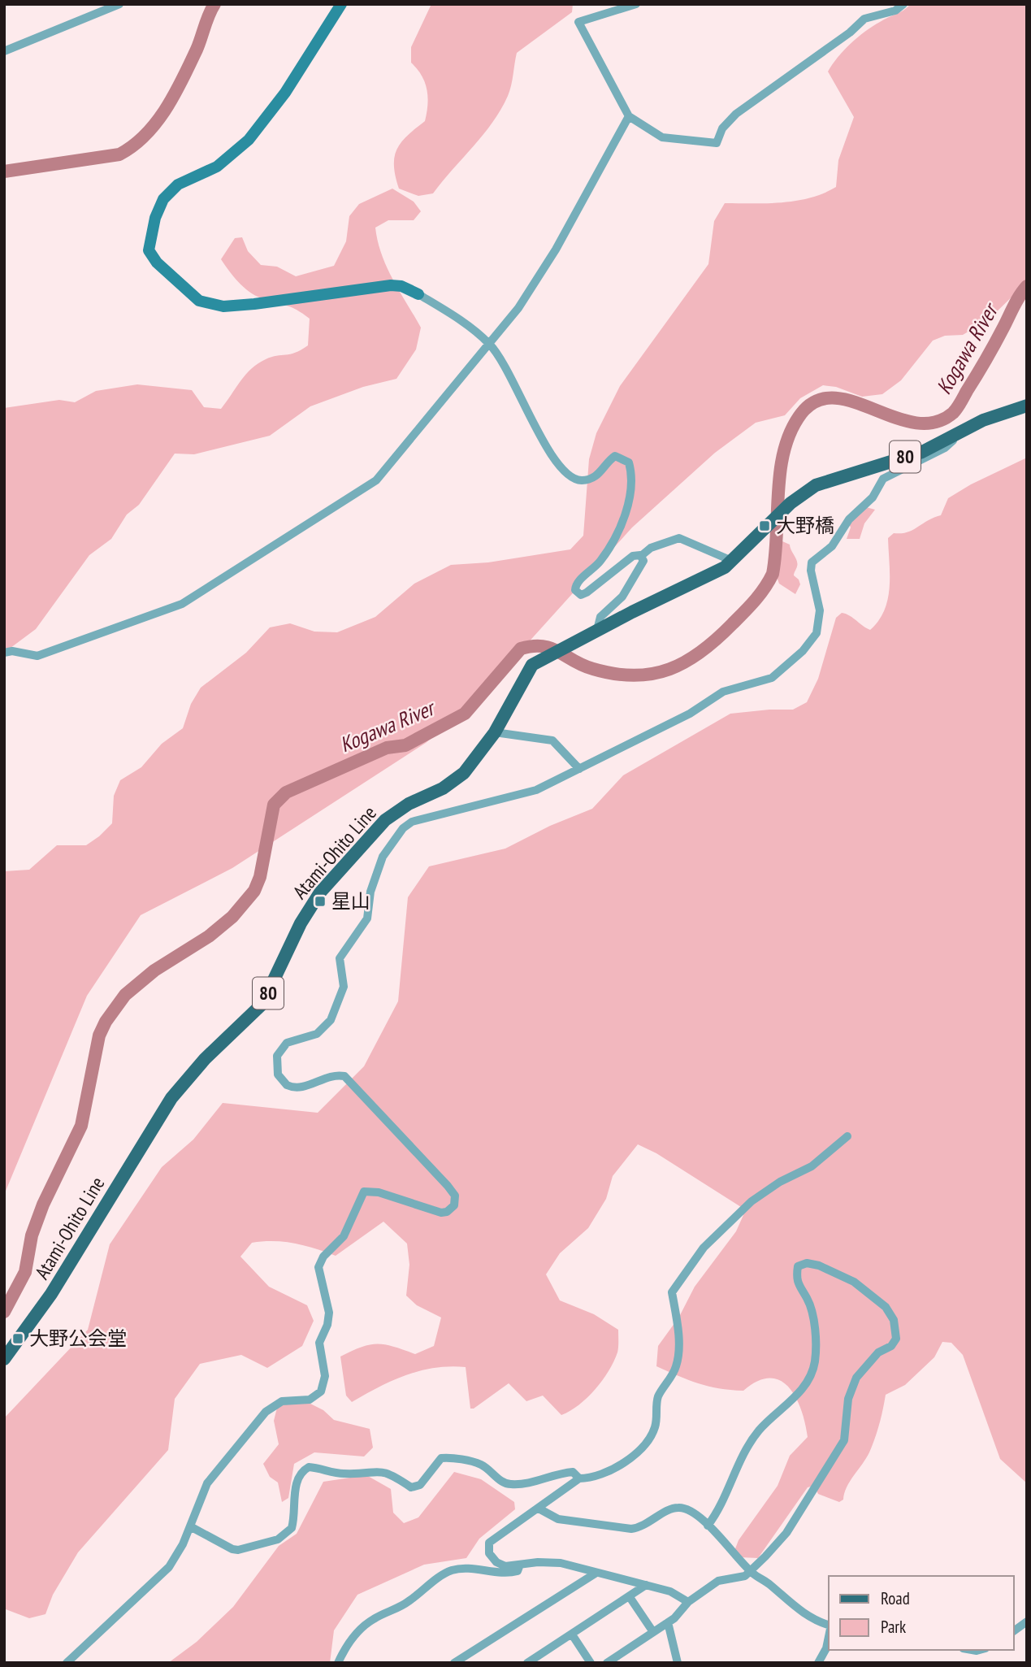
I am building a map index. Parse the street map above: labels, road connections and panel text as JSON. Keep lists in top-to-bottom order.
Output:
{
  "streets": {
    "main road": ["80", "Atami-Ohito Line"]
  },
  "crossings": [
    ["80", "Atami-Ohito Line"]
  ],
  "water": ["Kogawa River"],
  "places": {
    "transit": ["大野橋", "星山", "大野公会堂"]
  },
  "legend": ["Road", "Park"]
}
